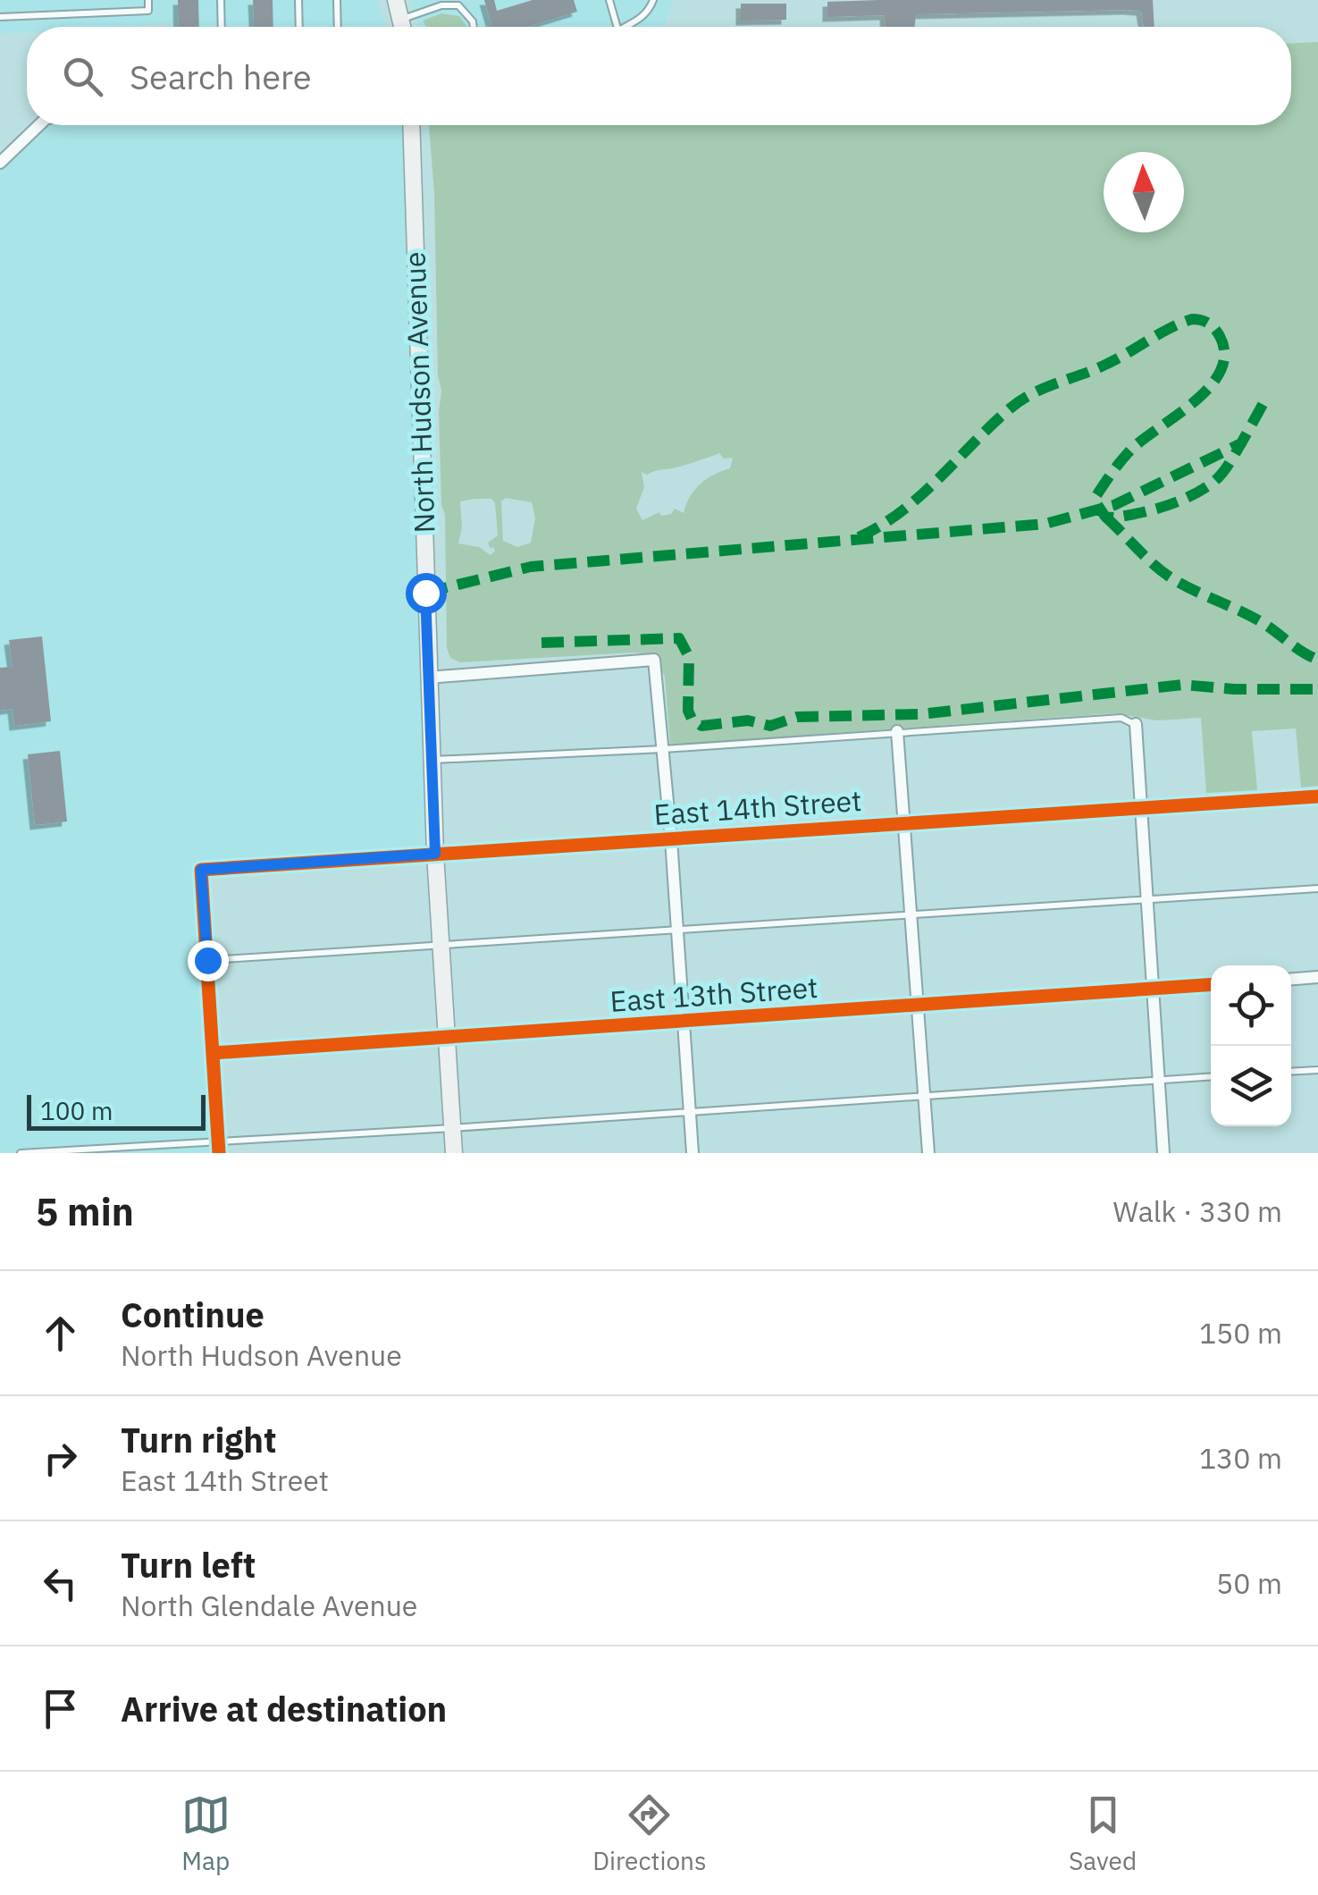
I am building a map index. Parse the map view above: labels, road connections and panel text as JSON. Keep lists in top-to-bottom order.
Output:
{
  "streets": {
    "main road": ["North Hudson Avenue"],
    "street": ["East 14th Street", "East 13th Street"]
  },
  "crossings": [
    ["North Hudson Avenue", "East 14th Street"],
    ["North Hudson Avenue", "East 13th Street"]
  ],
  "scale_bar": "100 m",
  "north": "top",
  "page": {
    "search": "Search here",
    "scale": "100 m",
    "heading": ["5 min", "Walk · 330 m"],
    "list": [
      ["Continue", "North Hudson Avenue", "150 m"],
      ["Turn right", "East 14th Street", "130 m"],
      ["Turn left", "North Glendale Avenue", "50 m"],
      "Arrive at destination"
    ],
    "nav": ["Map", "Directions", "Saved"]
  }
}
